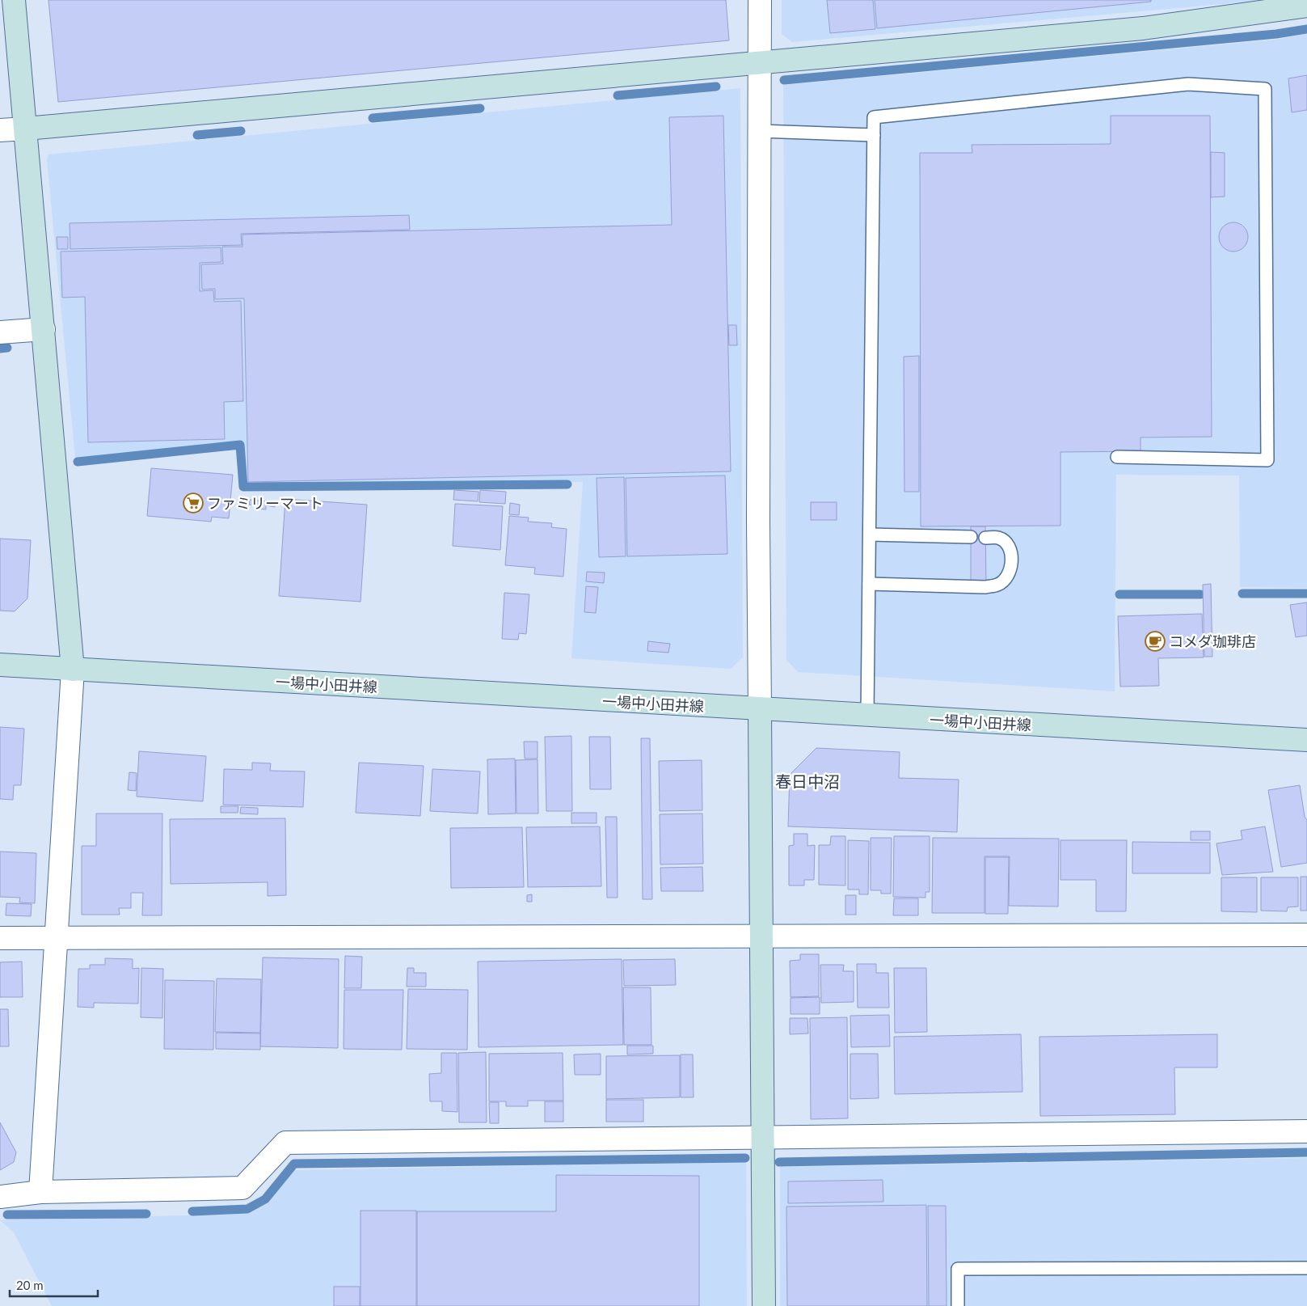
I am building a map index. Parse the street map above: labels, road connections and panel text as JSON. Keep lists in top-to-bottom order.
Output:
{
  "streets": {
    "street": ["一場中小田井線"]
  },
  "districts": ["春日中沼"],
  "places": {
    "supermarket": ["ファミリーマート"],
    "cafe": ["コメダ珈琲店"]
  },
  "scale_bar": "20 m"
}
